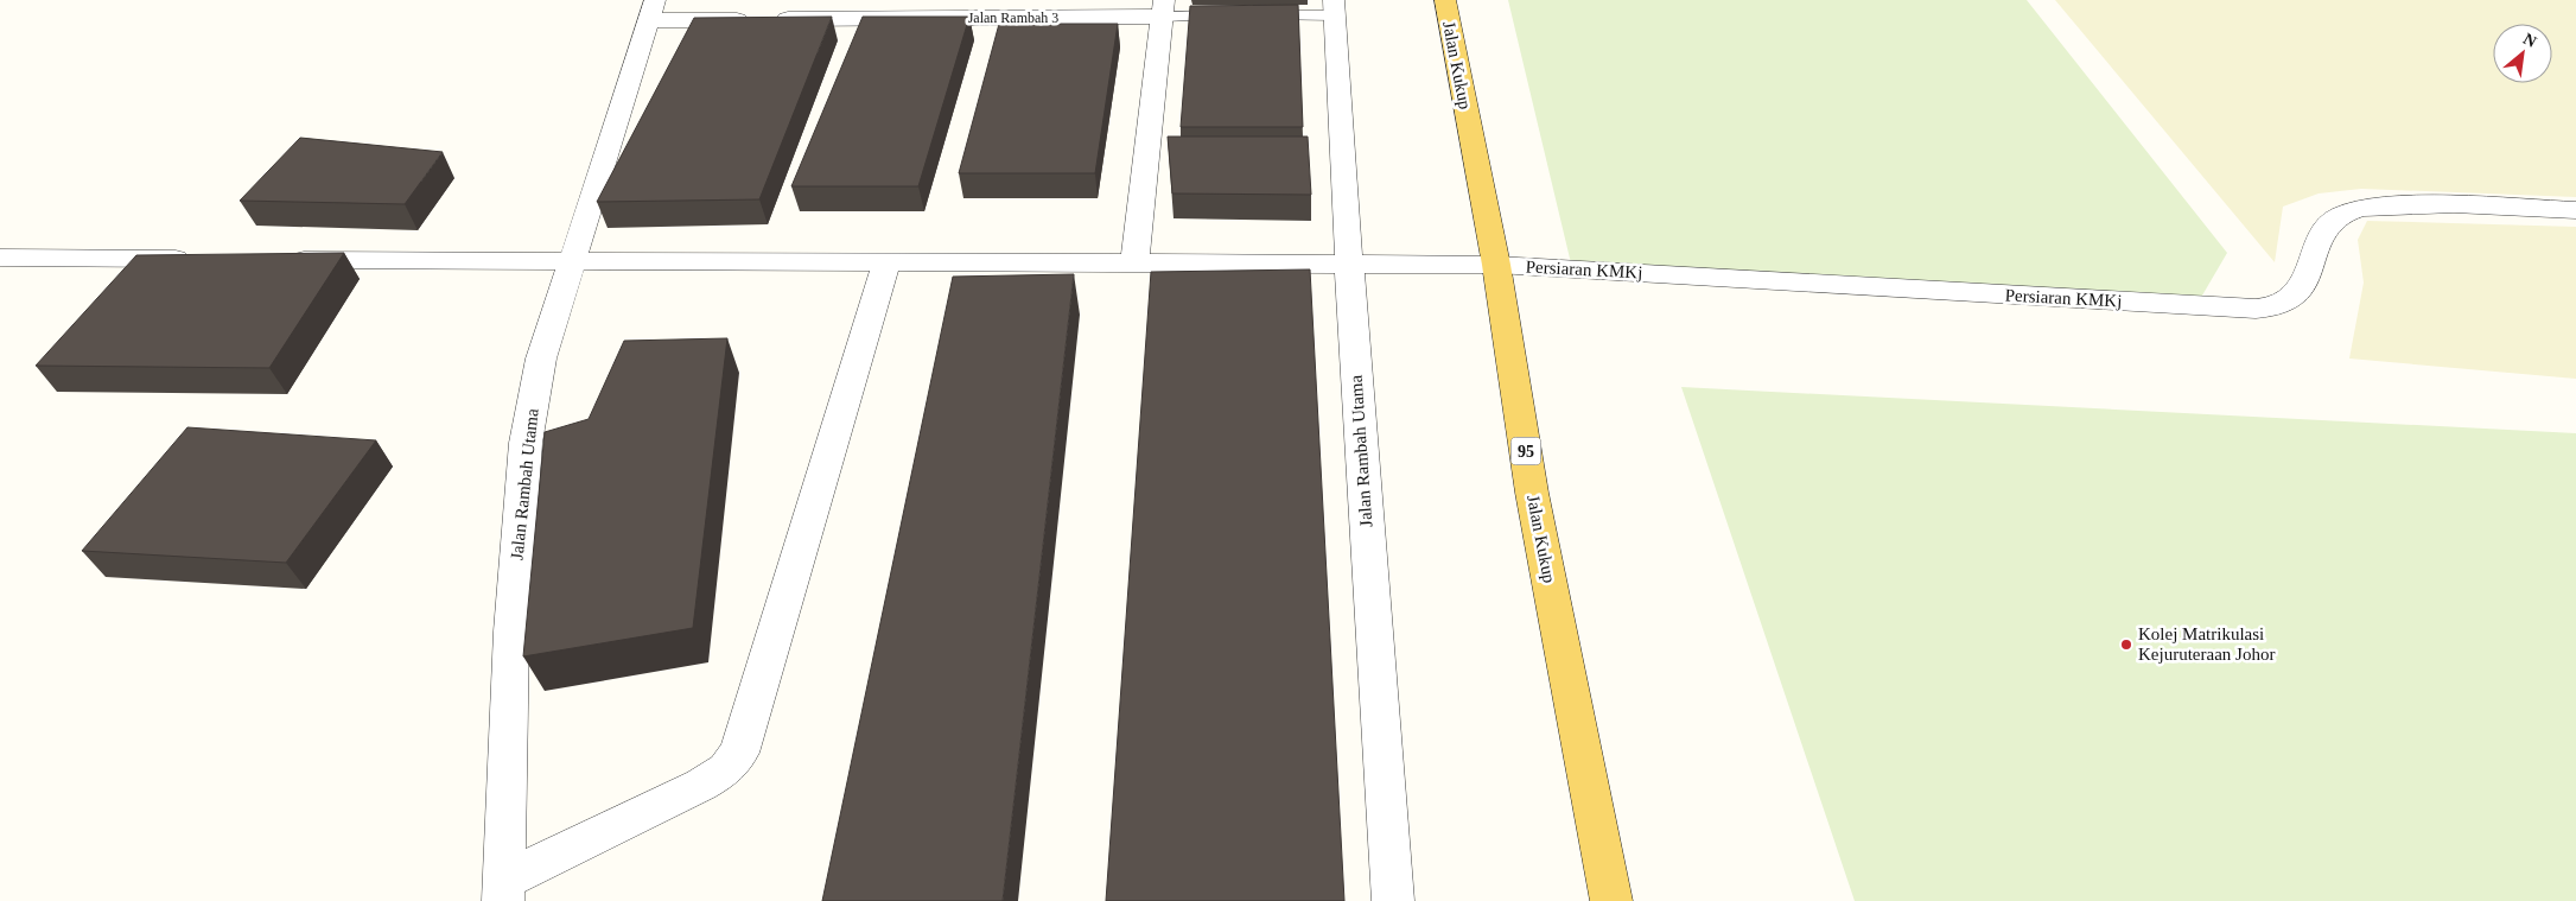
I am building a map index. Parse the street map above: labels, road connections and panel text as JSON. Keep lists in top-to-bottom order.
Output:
{
  "streets": {
    "main road": ["Jalan Kukup", "95"],
    "street": ["Jalan Rambah 3", "Persiaran KMKj", "Jalan Rambah Utama"]
  },
  "crossings": [
    ["Jalan Rambah 3", "Jalan Rambah Utama"],
    ["Jalan Kukup", "Persiaran KMKj"],
    ["Persiaran KMKj", "Jalan Rambah Utama"]
  ],
  "places": ["Kolej Matrikulasi Kejuruteraan Johor"],
  "north": "top right"
}
